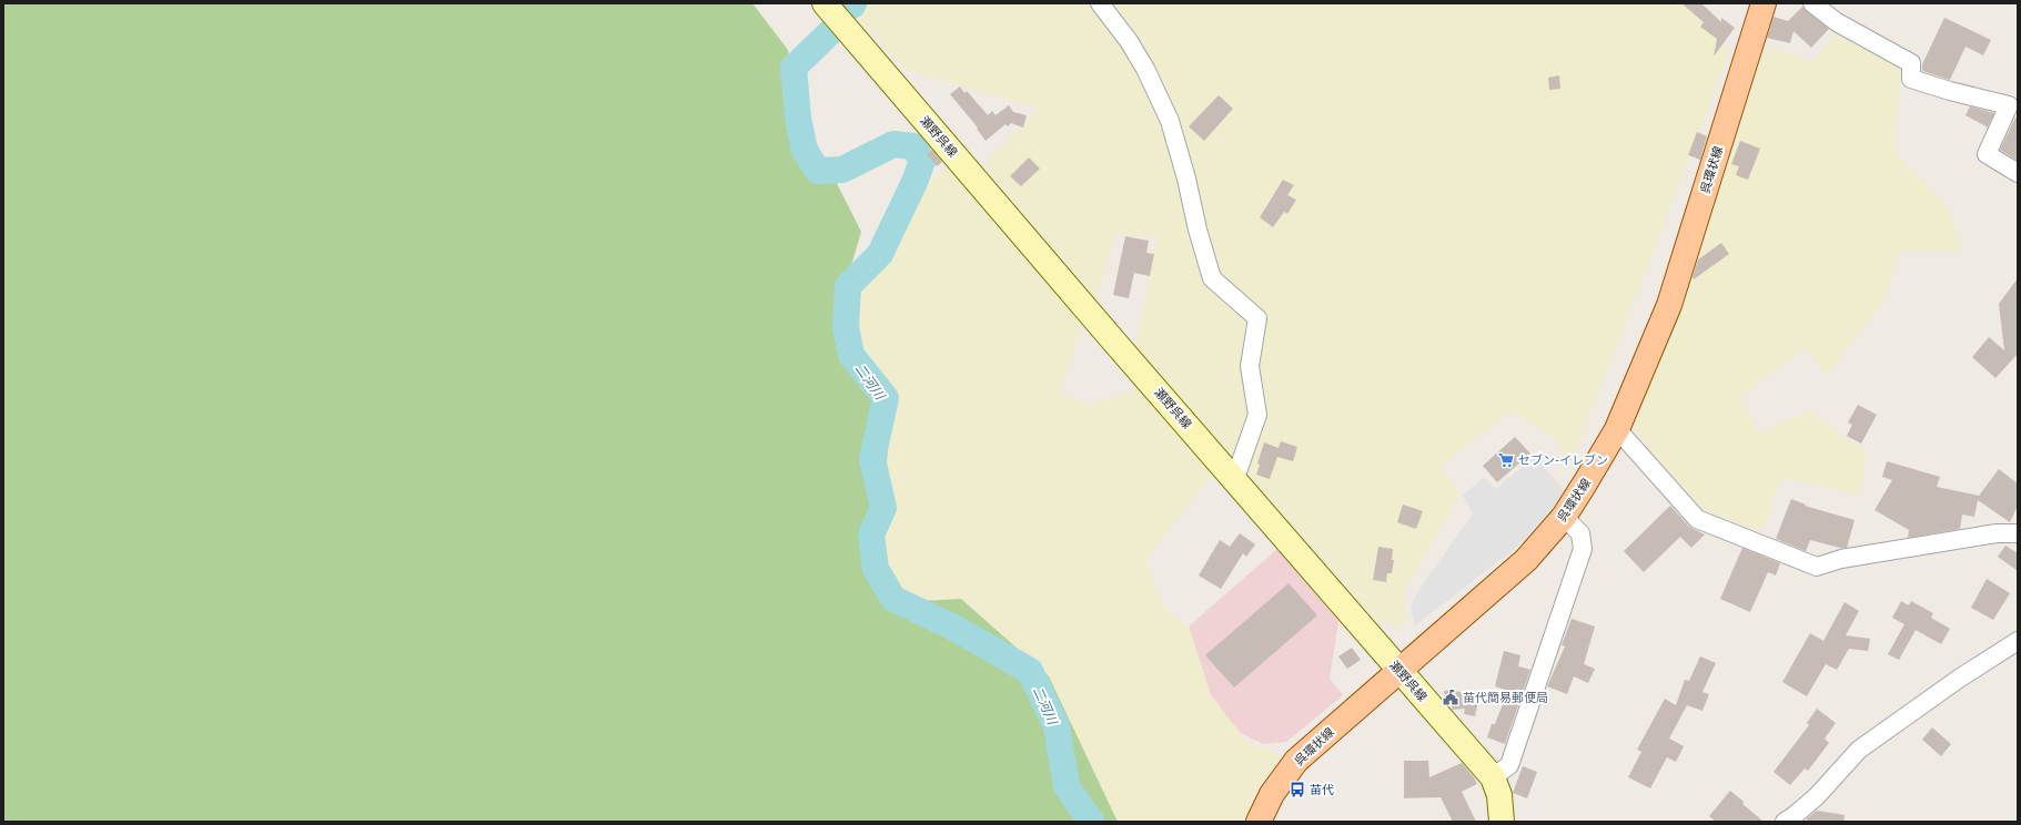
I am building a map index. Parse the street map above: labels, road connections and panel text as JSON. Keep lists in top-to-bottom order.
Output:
{
  "streets": {
    "main road": ["瀬野呉線", "呉環状線"]
  },
  "crossings": [
    ["瀬野呉線", "呉環状線"]
  ],
  "water": ["二河川"],
  "places": {
    "supermarket": ["セブン-イレブン"],
    "public building": ["苗代簡易郵便局"],
    "bus stop": ["苗代"]
  }
}
